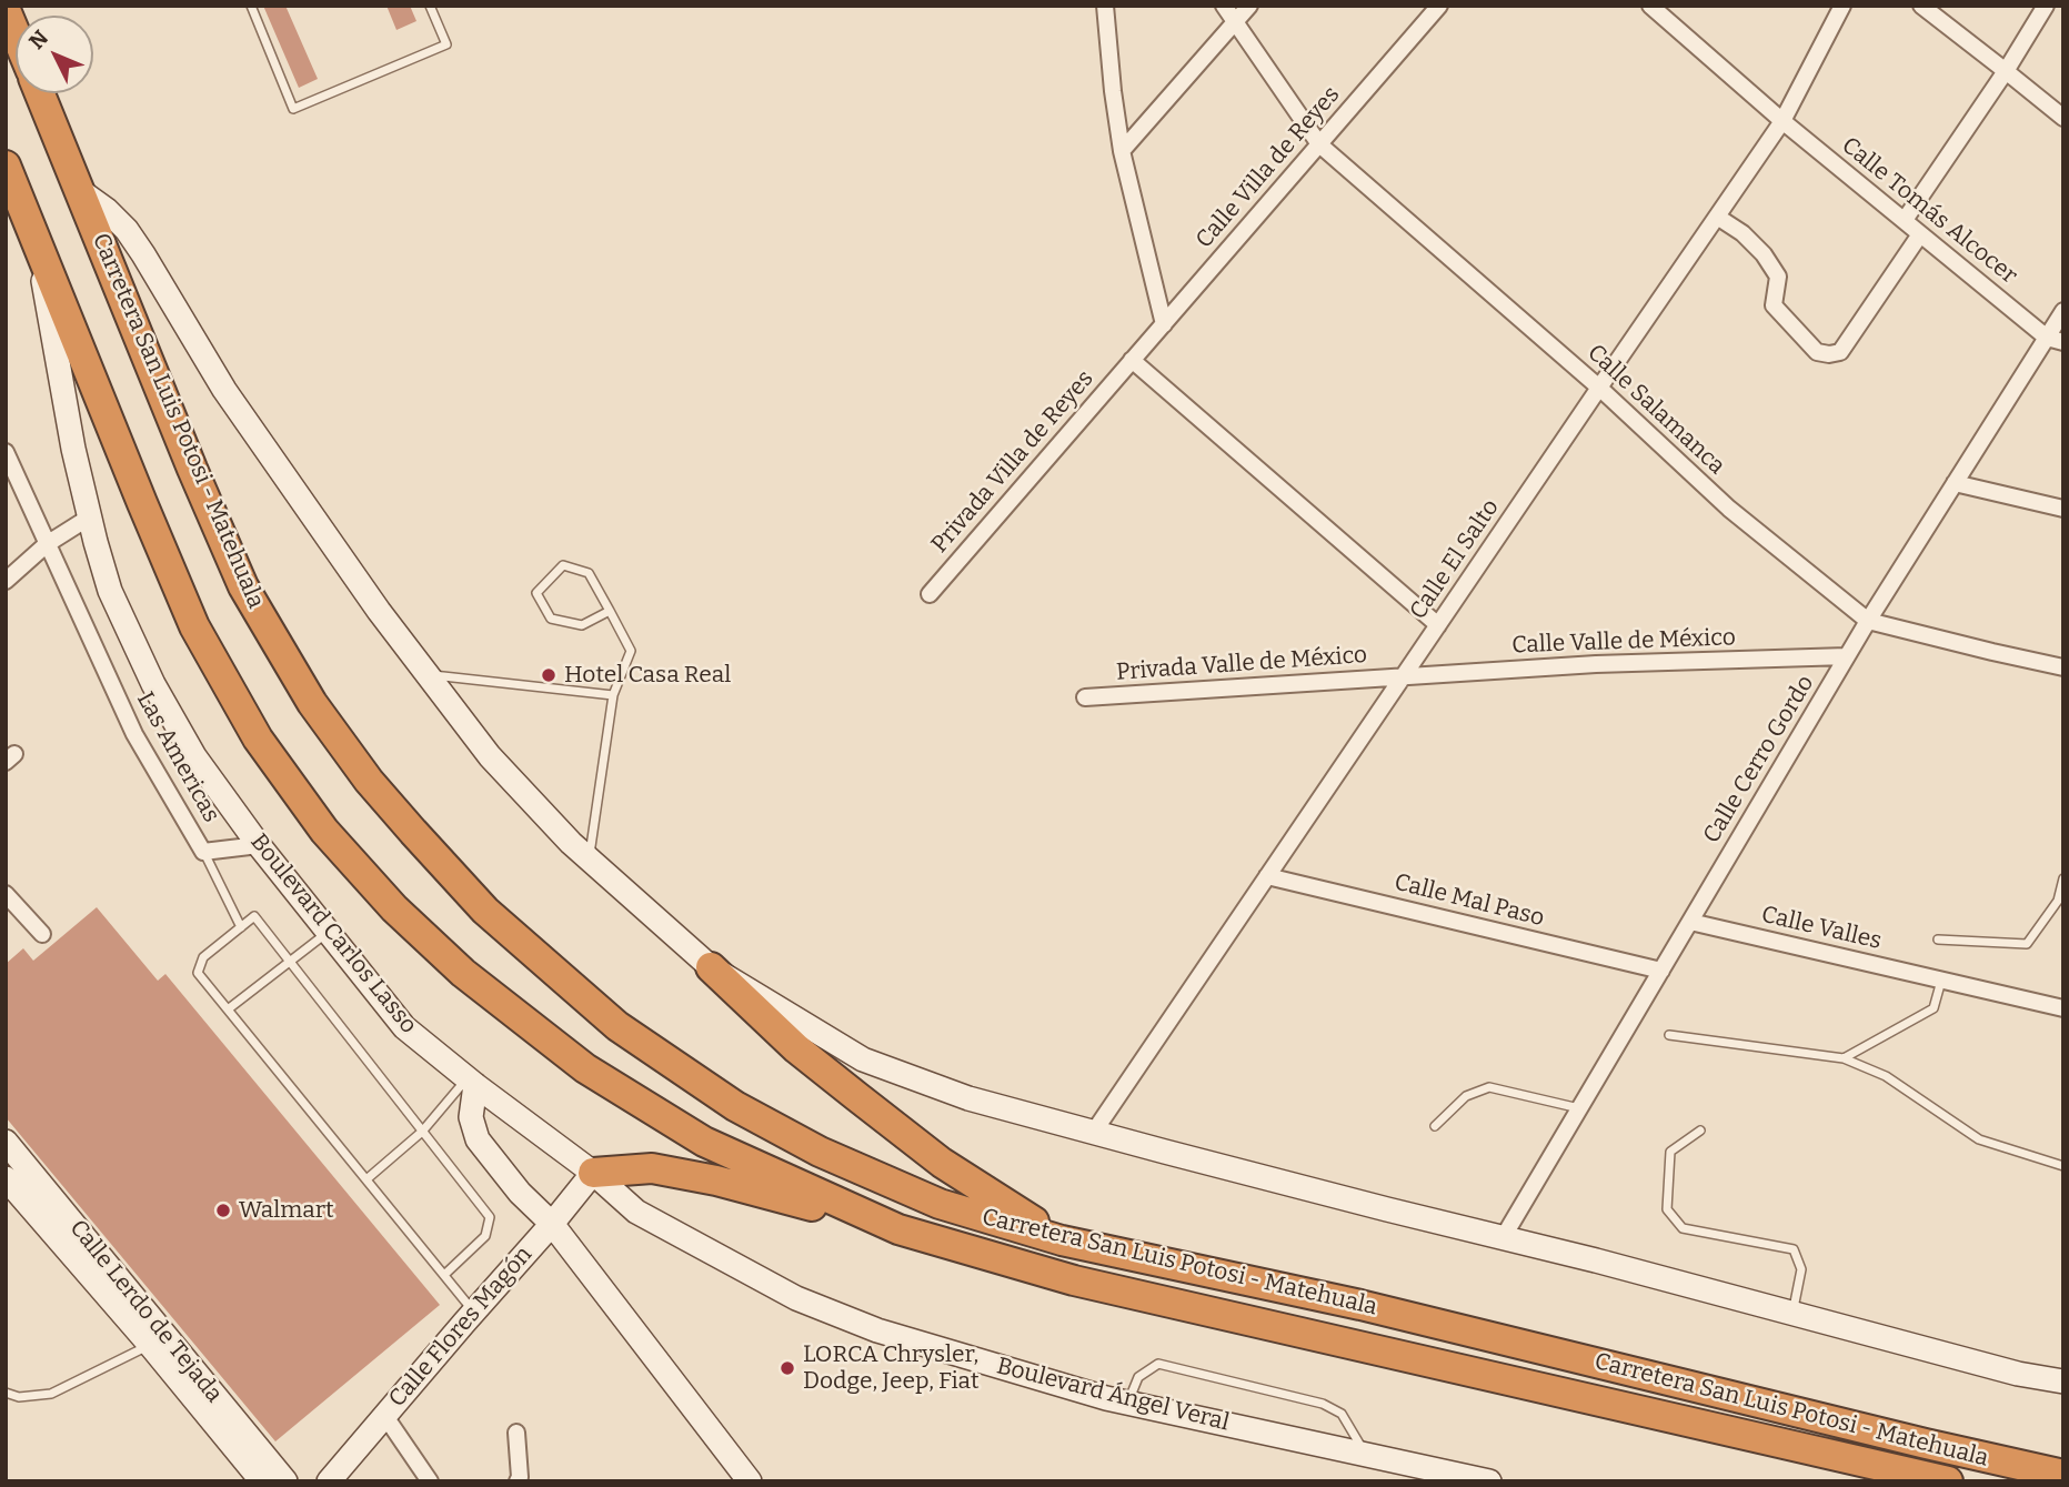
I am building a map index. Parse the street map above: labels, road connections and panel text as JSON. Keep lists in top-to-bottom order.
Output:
{
  "streets": {
    "highway": ["Carretera San Luis Potosi - Matehuala"],
    "street": [
      "Calle Villa de Reyes",
      "Calle Tomás Alcocer",
      "Calle Salamanca",
      "Privada Villa de Reyes",
      "Calle El Salto",
      "Calle Valle de México",
      "Privada Valle de México",
      "Las Americas",
      "Calle Cerro Gordo",
      "Calle Mal Paso",
      "Calle Valles",
      "Boulevard Carlos Lasso",
      "Calle Lerdo de Tejada",
      "Calle Flores Magón",
      "Boulevard Ángel Veral"
    ]
  },
  "crossings": [
    ["Calle Villa de Reyes", "Calle Salamanca"],
    ["Calle Villa de Reyes", "Privada Villa de Reyes"],
    ["Calle Tomás Alcocer", "Calle El Salto"],
    ["Calle Tomás Alcocer", "Calle Cerro Gordo"],
    ["Calle Salamanca", "Calle El Salto"],
    ["Calle Salamanca", "Calle Cerro Gordo"],
    ["Carretera San Luis Potosi - Matehuala", "Boulevard Carlos Lasso"],
    ["Calle El Salto", "Calle Valle de México"],
    ["Calle El Salto", "Privada Valle de México"],
    ["Calle El Salto", "Calle Mal Paso"],
    ["Calle Valle de México", "Privada Valle de México"],
    ["Calle Valle de México", "Calle Cerro Gordo"],
    ["Las Americas", "Boulevard Carlos Lasso"],
    ["Calle Cerro Gordo", "Calle Mal Paso"],
    ["Calle Cerro Gordo", "Calle Valles"],
    ["Boulevard Carlos Lasso", "Calle Flores Magón"],
    ["Boulevard Carlos Lasso", "Boulevard Ángel Veral"],
    ["Calle Flores Magón", "Boulevard Ángel Veral"]
  ],
  "places": ["Hotel Casa Real", "Walmart", "LORCA Chrysler, Dodge, Jeep, Fiat"],
  "north": "top left"
}
